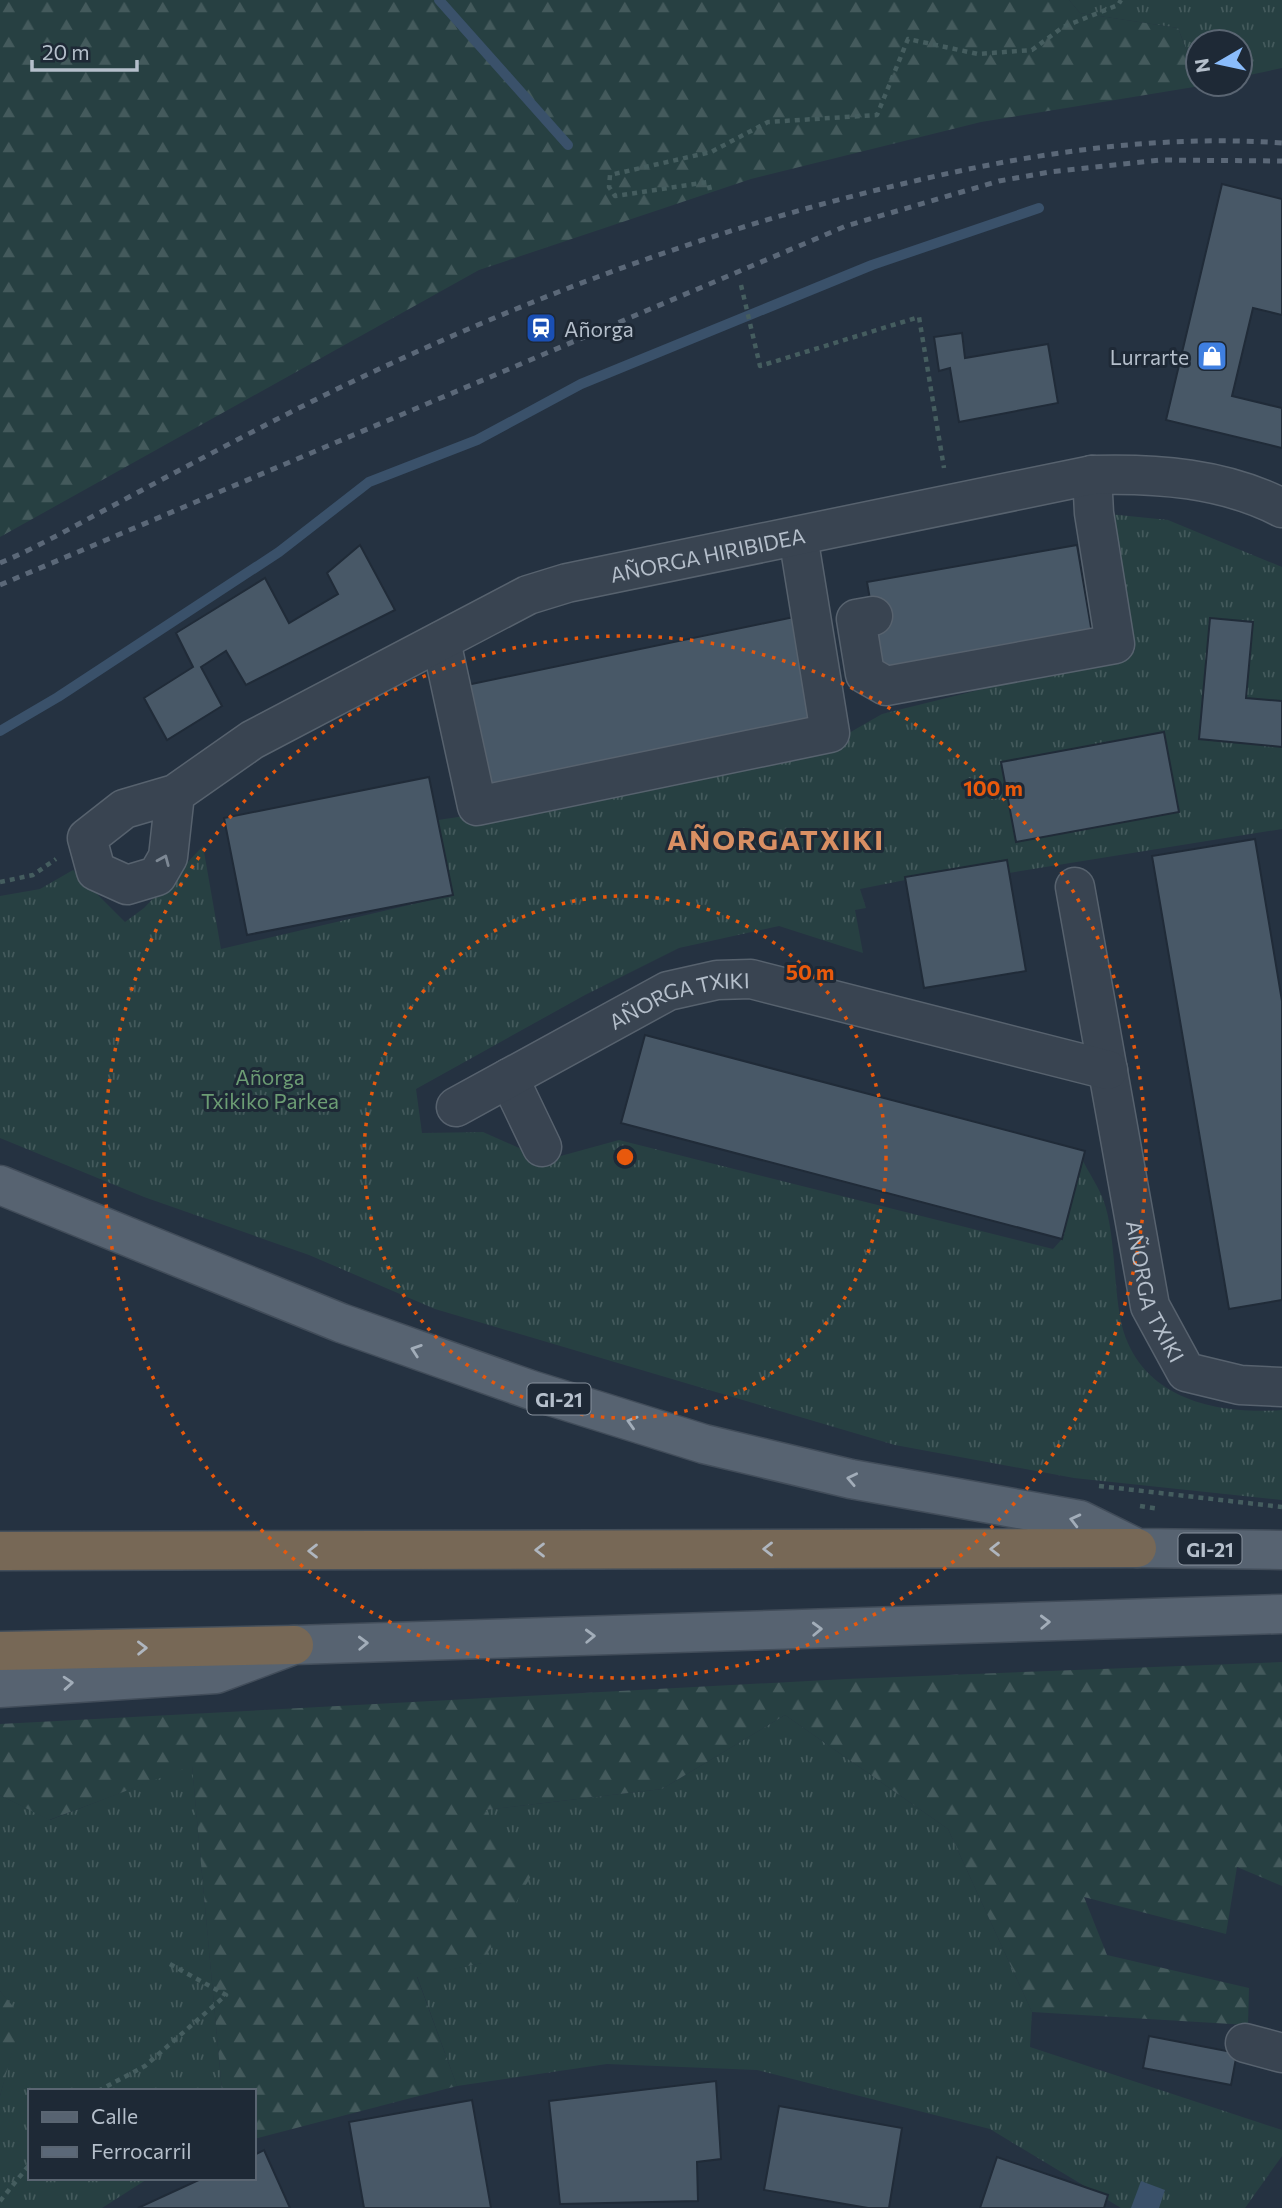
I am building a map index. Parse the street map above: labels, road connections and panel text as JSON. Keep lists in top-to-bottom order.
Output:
{
  "streets": {
    "highway": ["GI-21"],
    "street": ["AÑORGA HIRIBIDEA", "AÑORGA TXIKI"]
  },
  "districts": ["AÑORGATXIKI"],
  "parks": ["Añorga Txikiko Parkea"],
  "places": {
    "station": ["Añorga"],
    "shop": ["Lurrarte"]
  },
  "legend": ["Calle", "Ferrocarril"],
  "scale_bar": "20 m",
  "north": "left",
  "rings": ["100 m", "50 m"]
}
